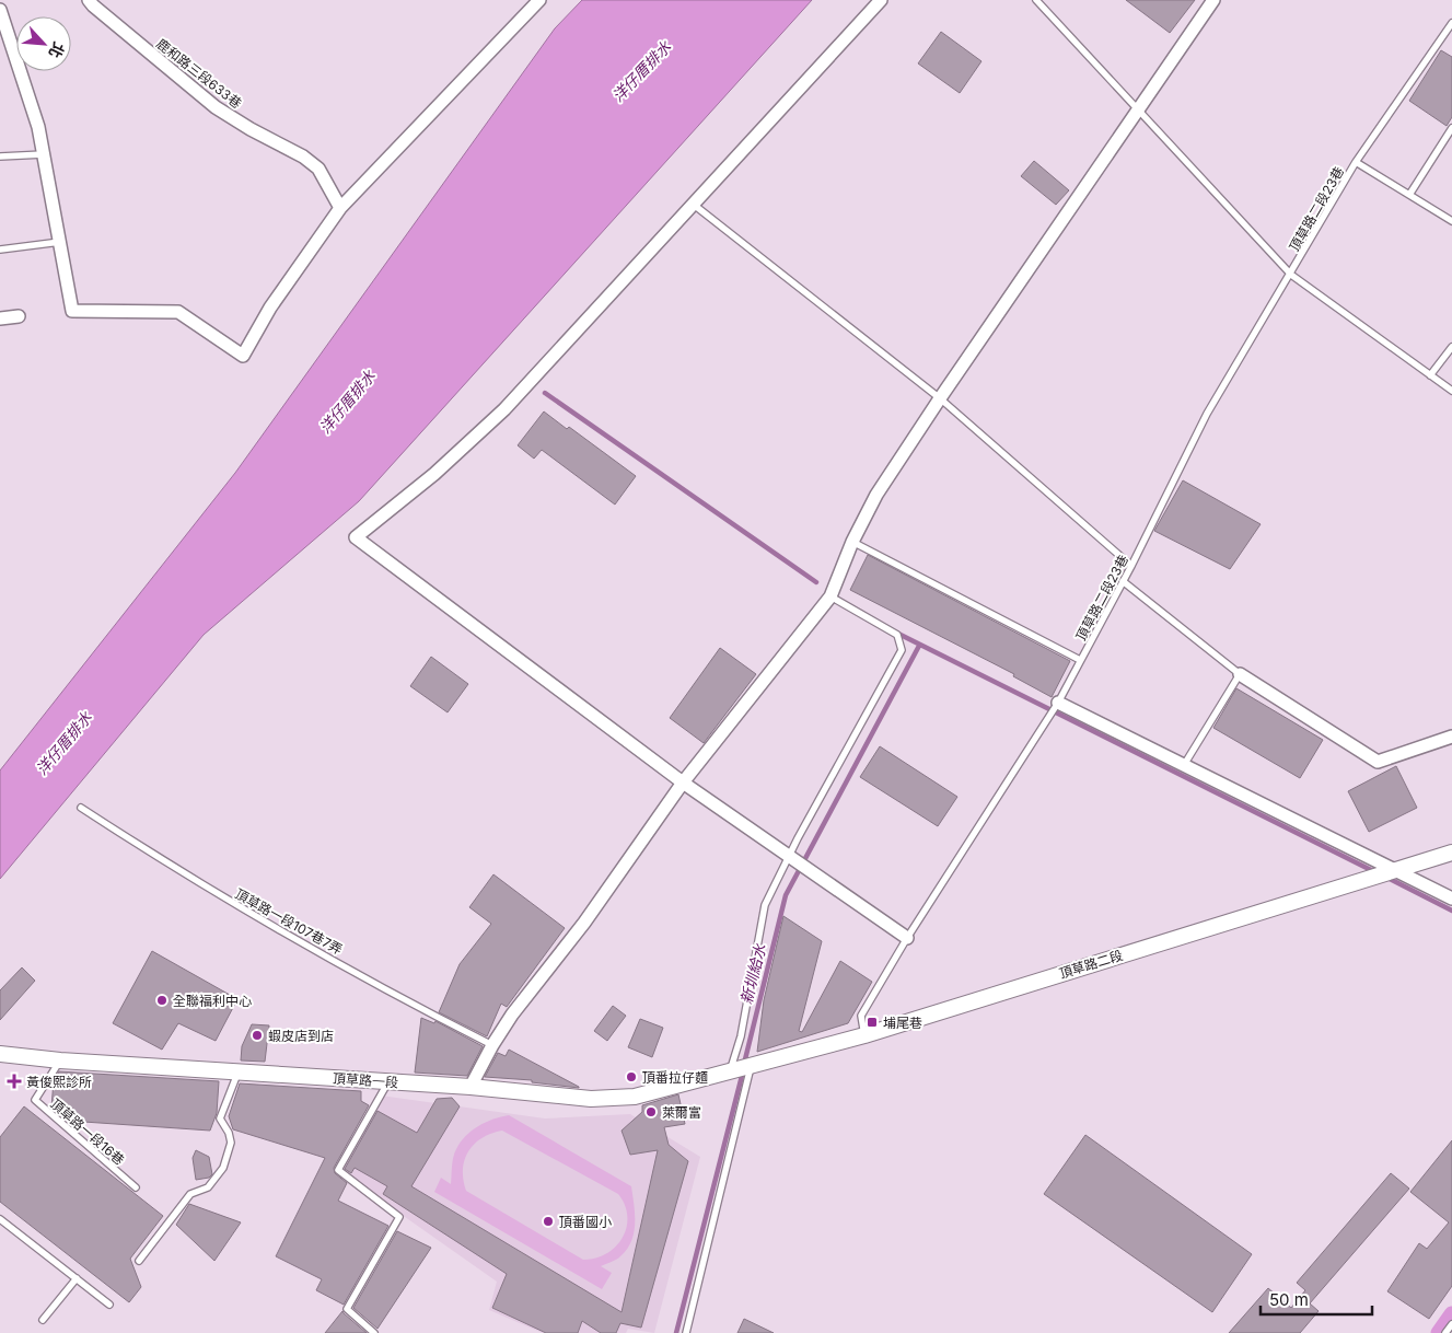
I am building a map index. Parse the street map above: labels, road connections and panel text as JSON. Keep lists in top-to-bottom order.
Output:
{
  "streets": {
    "street": ["鹿和路三段633巷", "頂草路二段", "頂草路一段"],
    "lane": ["頂草路二段23巷", "頂草路一段107巷7弄", "頂草路一段16巷"]
  },
  "crossings": [
    ["頂草路二段23巷", "頂草路二段"],
    ["頂草路二段", "頂草路一段"],
    ["頂草路一段", "頂草路一段16巷"]
  ],
  "water": ["洋仔厝排水", "新圳給水"],
  "places": {
    "other": [
      "全聯福利中心",
      "蝦皮店到店",
      "頂番拉仔麵",
      "萊爾富",
      "頂番國小"
    ],
    "transit": ["埔尾巷"],
    "health": ["黃俊熙診所"]
  },
  "scale_bar": "50 m",
  "north": "bottom right"
}
